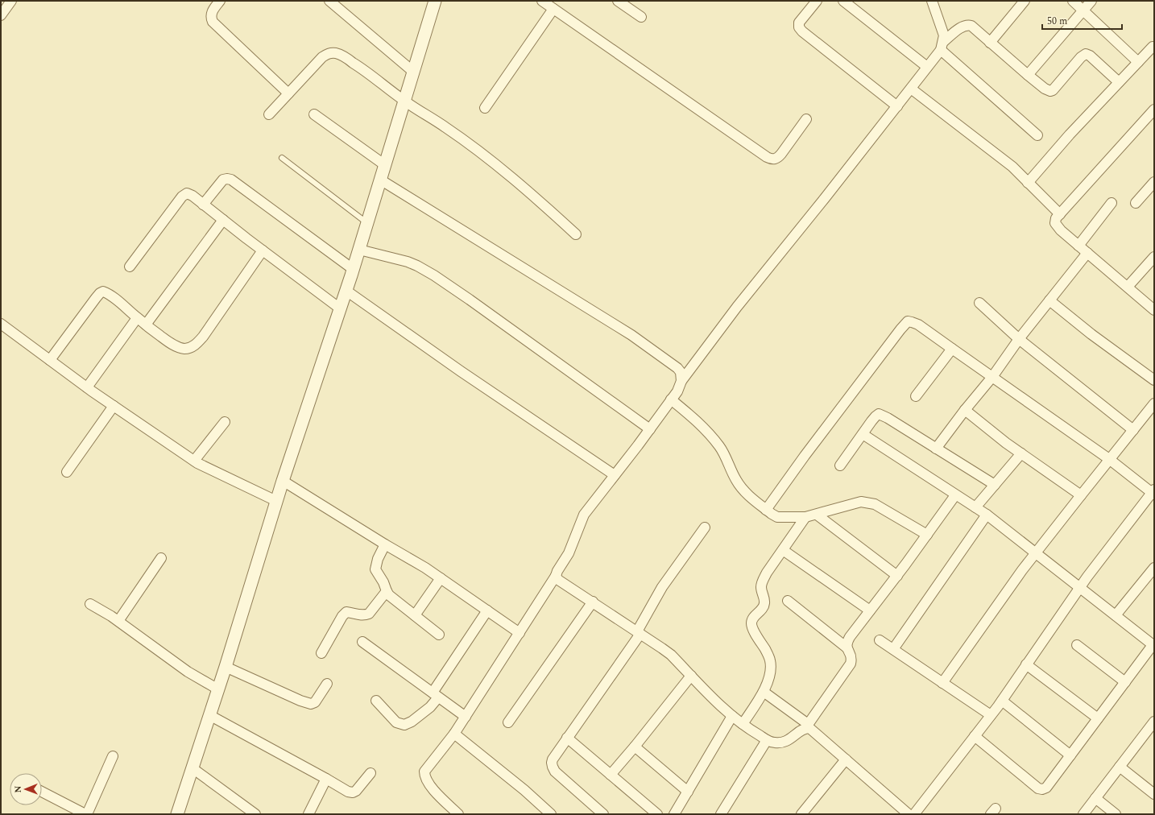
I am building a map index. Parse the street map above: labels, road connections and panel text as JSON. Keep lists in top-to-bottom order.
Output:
{
  "scale_bar": "50 m",
  "north": "left"
}
